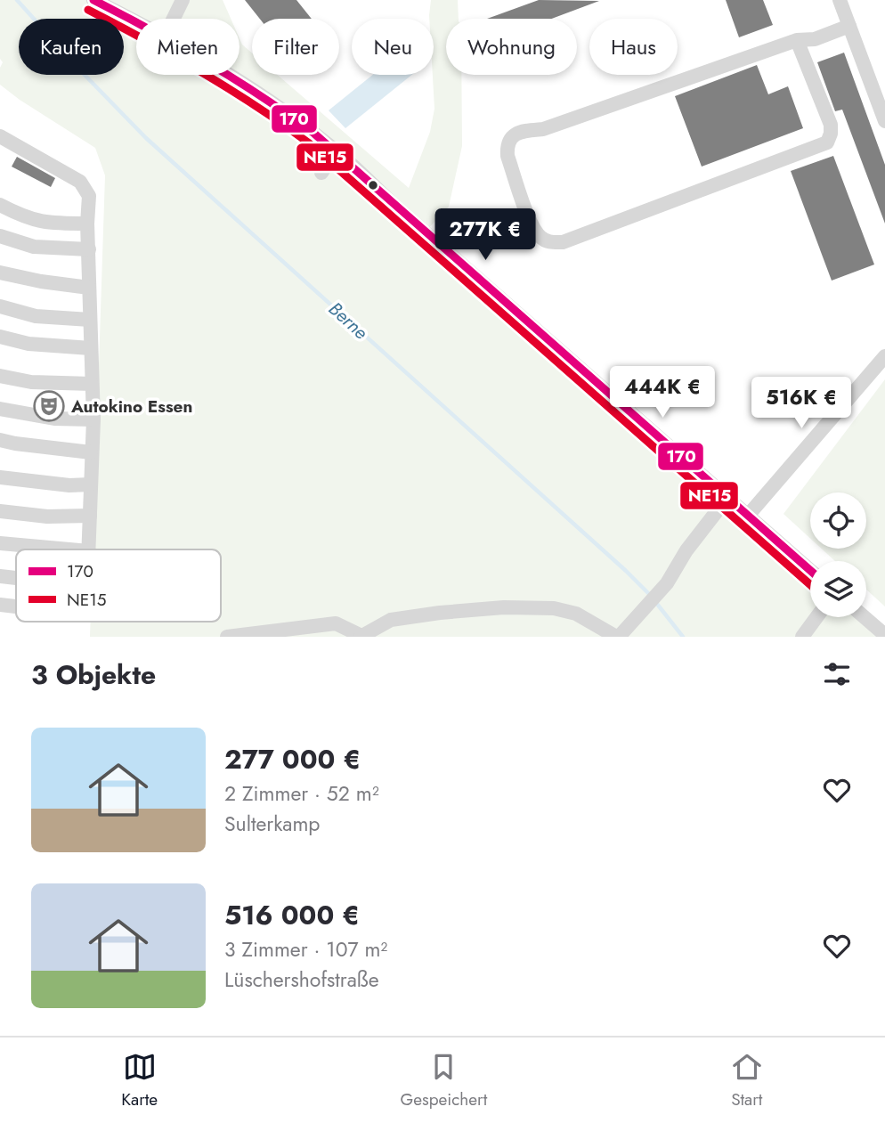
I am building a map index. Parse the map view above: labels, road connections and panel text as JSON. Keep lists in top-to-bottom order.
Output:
{
  "water": ["Berne"],
  "places": {
    "theatre": ["Autokino Essen"]
  },
  "lines": ["transit line 170", "transit line NE15"],
  "legend": ["170", "NE15"],
  "page": {
    "chip": [
      "Kaufen",
      "Mieten",
      "Filter",
      "Neu",
      "Wohnung",
      "Haus"
    ],
    "price": ["277K €", "444K €", "516K €"],
    "heading": "3 Objekte",
    "list": [
      {
        "name": "277 000 €",
        "note": "2 Zimmer · 52 m² · Sulterkamp"
      },
      {
        "name": "516 000 €",
        "note": "3 Zimmer · 107 m² · Lüschershofstraße"
      }
    ],
    "tabs": ["Karte", "Gespeichert", "Start"]
  }
}
